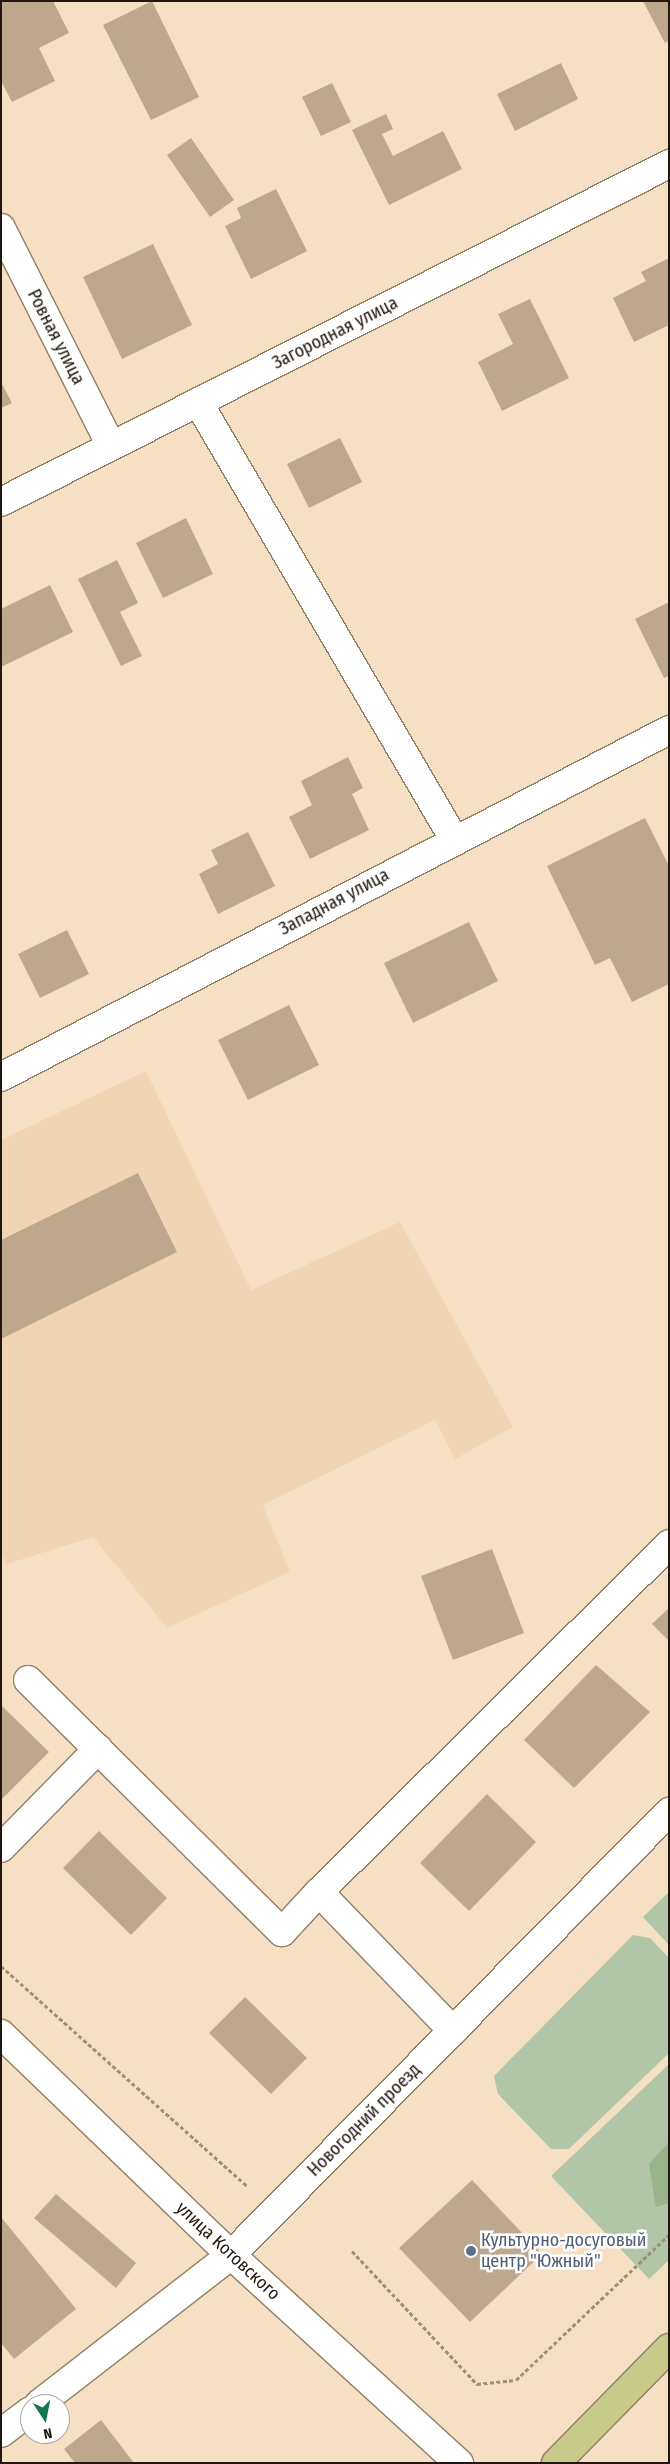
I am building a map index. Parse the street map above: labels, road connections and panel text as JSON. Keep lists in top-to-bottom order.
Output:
{
  "streets": {
    "street": [
      "Загородная улица",
      "Ровная улица",
      "Западная улица",
      "Новогодний проезд",
      "улица Котовского"
    ]
  },
  "crossings": [
    ["Загородная улица", "Ровная улица"],
    ["Новогодний проезд", "улица Котовского"]
  ],
  "places": ["Культурно-досуговый центр \"Южный\""],
  "north": "bottom"
}
